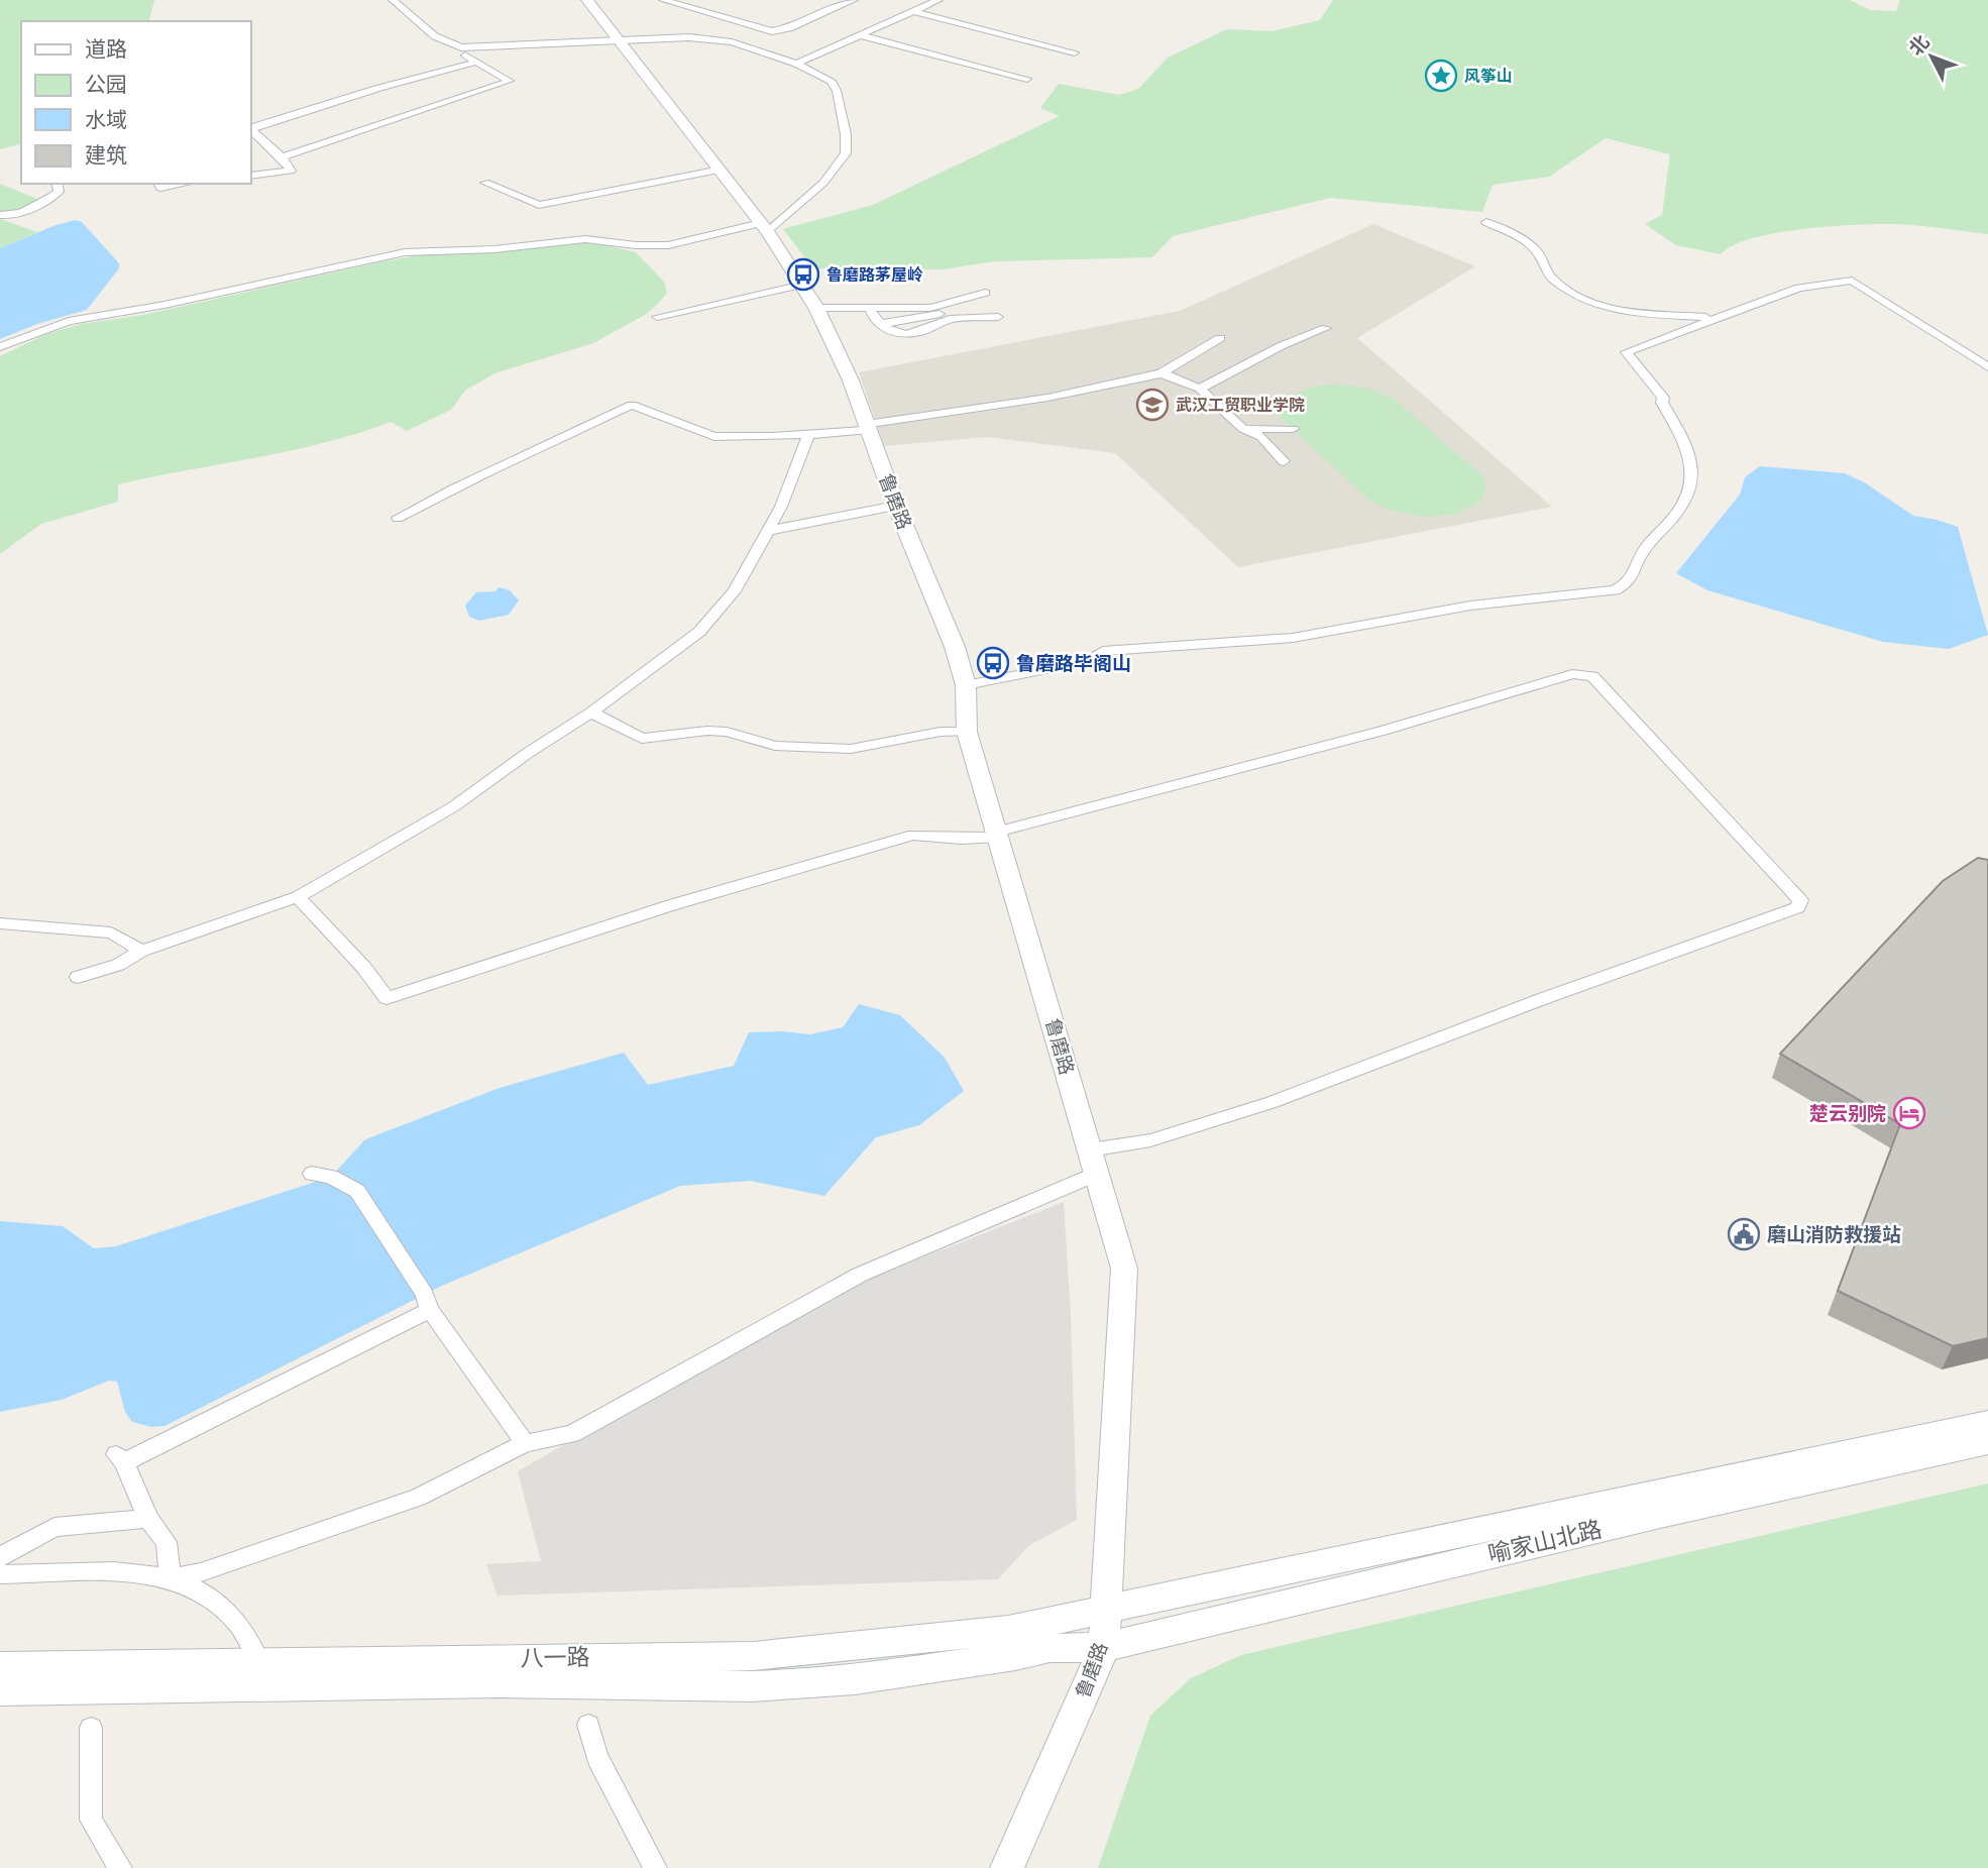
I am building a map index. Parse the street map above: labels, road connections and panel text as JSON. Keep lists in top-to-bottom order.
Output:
{
  "streets": {
    "main road": ["鲁磨路", "八一路"],
    "street": ["喻家山北路"]
  },
  "crossings": [
    ["鲁磨路", "喻家山北路"],
    ["鲁磨路", "八一路"],
    ["喻家山北路", "八一路"]
  ],
  "places": {
    "place": ["风筝山"],
    "bus stop": ["鲁磨路茅屋岭", "鲁磨路毕阁山"],
    "school or university": ["武汉工贸职业学院"],
    "hotel": ["楚云别院"],
    "public building": ["磨山消防救援站"]
  },
  "legend": [
    "道路",
    "公园",
    "水域",
    "建筑"
  ],
  "north": "top left"
}
